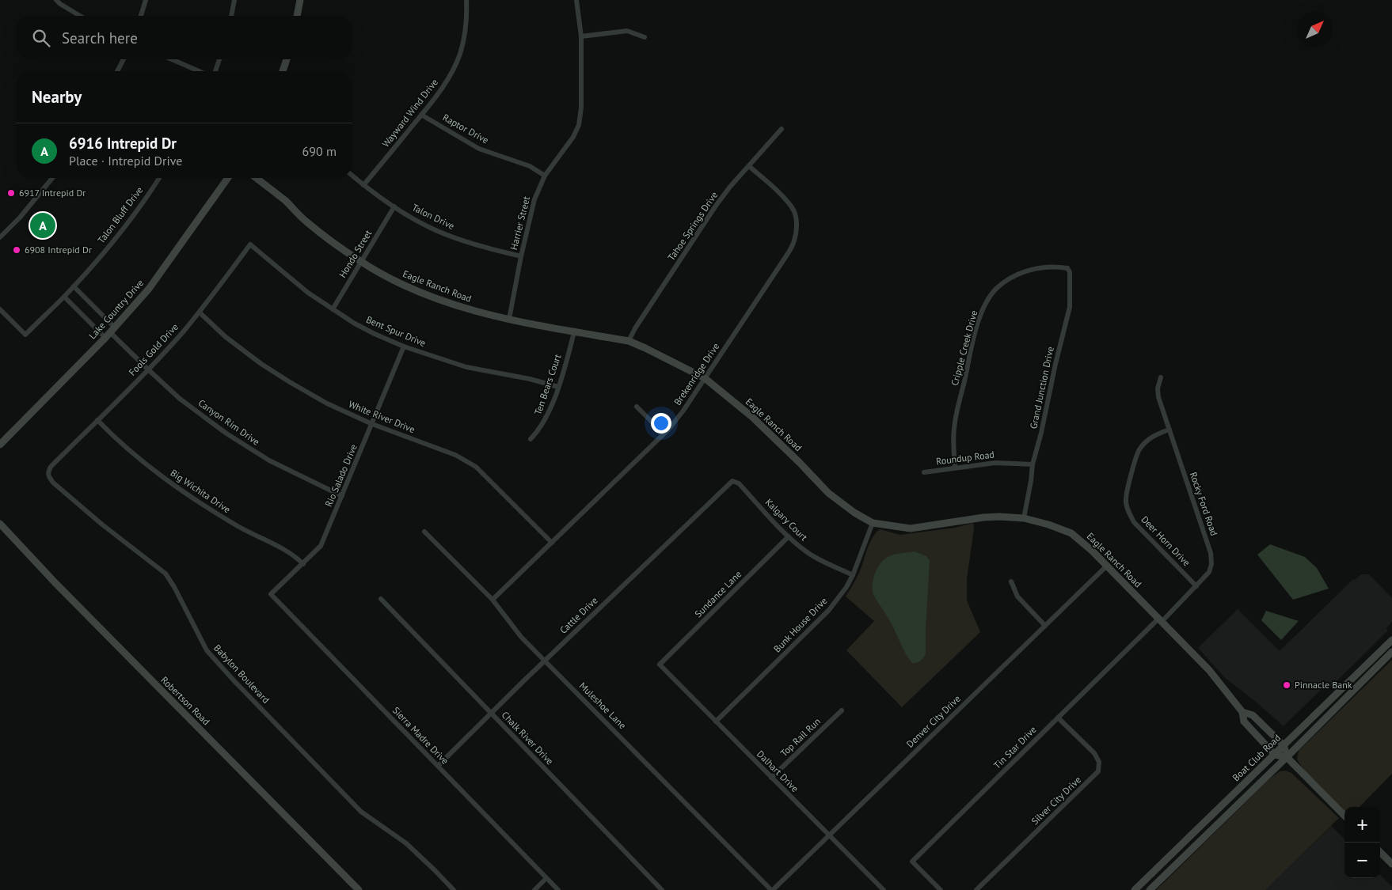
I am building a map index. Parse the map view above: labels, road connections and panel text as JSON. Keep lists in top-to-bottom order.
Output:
{
  "streets": {
    "street": [
      "Wayward Wind Drive",
      "Raptor Drive",
      "Talon Bluff Drive",
      "Talon Drive",
      "Harrier Street",
      "Tahoe Springs Drive",
      "Hondo Street",
      "Eagle Ranch Road",
      "Lake Country Drive",
      "Bent Spur Drive",
      "Cripple Creek Drive",
      "Fools Gold Drive",
      "Brekenridge Drive",
      "Ten Bears Court",
      "Grand Junction Drive",
      "White River Drive",
      "Canyon Rim Drive",
      "Roundup Road",
      "Rio Salado Drive",
      "Big Wichita Drive",
      "Rocky Ford Road",
      "Kalgary Court",
      "Deer Horn Drive",
      "Sundance Lane",
      "Cattle Drive",
      "Bunk House Drive",
      "Babylon Boulevard",
      "Robertson Road",
      "Muleshoe Lane",
      "Denver City Drive",
      "Sierra Madre Drive",
      "Top Rail Run",
      "Chalk River Drive",
      "Tin Star Drive",
      "Boat Club Road",
      "Dalhart Drive",
      "Silver City Drive"
    ]
  },
  "crossings": [
    ["Wayward Wind Drive", "Raptor Drive"],
    ["Wayward Wind Drive", "Talon Drive"],
    ["Raptor Drive", "Harrier Street"],
    ["Talon Drive", "Harrier Street"],
    ["Talon Drive", "Hondo Street"],
    ["Harrier Street", "Eagle Ranch Road"],
    ["Tahoe Springs Drive", "Eagle Ranch Road"],
    ["Tahoe Springs Drive", "Brekenridge Drive"],
    ["Hondo Street", "Eagle Ranch Road"],
    ["Hondo Street", "Bent Spur Drive"],
    ["Eagle Ranch Road", "Brekenridge Drive"],
    ["Eagle Ranch Road", "Ten Bears Court"],
    ["Eagle Ranch Road", "Grand Junction Drive"],
    ["Eagle Ranch Road", "Rocky Ford Road"],
    ["Eagle Ranch Road", "Bunk House Drive"],
    ["Eagle Ranch Road", "Denver City Drive"],
    ["Eagle Ranch Road", "Tin Star Drive"],
    ["Eagle Ranch Road", "Boat Club Road"],
    ["Lake Country Drive", "Canyon Rim Drive"],
    ["Bent Spur Drive", "Fools Gold Drive"],
    ["Bent Spur Drive", "Ten Bears Court"],
    ["Bent Spur Drive", "Rio Salado Drive"],
    ["Cripple Creek Drive", "Grand Junction Drive"],
    ["Cripple Creek Drive", "Roundup Road"],
    ["Fools Gold Drive", "White River Drive"],
    ["Fools Gold Drive", "Canyon Rim Drive"],
    ["Fools Gold Drive", "Big Wichita Drive"],
    ["Fools Gold Drive", "Babylon Boulevard"],
    ["Brekenridge Drive", "White River Drive"],
    ["Brekenridge Drive", "Muleshoe Lane"],
    ["Grand Junction Drive", "Roundup Road"],
    ["White River Drive", "Rio Salado Drive"],
    ["Canyon Rim Drive", "Rio Salado Drive"],
    ["Rio Salado Drive", "Big Wichita Drive"],
    ["Rio Salado Drive", "Sierra Madre Drive"],
    ["Rocky Ford Road", "Deer Horn Drive"],
    ["Rocky Ford Road", "Tin Star Drive"],
    ["Kalgary Court", "Sundance Lane"],
    ["Kalgary Court", "Cattle Drive"],
    ["Kalgary Court", "Bunk House Drive"],
    ["Sundance Lane", "Dalhart Drive"],
    ["Cattle Drive", "Muleshoe Lane"],
    ["Cattle Drive", "Sierra Madre Drive"],
    ["Cattle Drive", "Chalk River Drive"],
    ["Bunk House Drive", "Dalhart Drive"],
    ["Muleshoe Lane", "Denver City Drive"],
    ["Denver City Drive", "Dalhart Drive"],
    ["Top Rail Run", "Dalhart Drive"],
    ["Tin Star Drive", "Silver City Drive"]
  ],
  "places": ["6917 Intrepid Dr", "6908 Intrepid Dr", "Pinnacle Bank"],
  "north": "top right",
  "page": {
    "search": "Search here",
    "heading": "Nearby",
    "list": [
      {
        "mark": "A",
        "name": "6916 Intrepid Dr",
        "note": "Place · Intrepid Drive",
        "value": "690 m"
      }
    ],
    "pins": "A",
    "map_buttons": ["+", "−"]
  }
}
